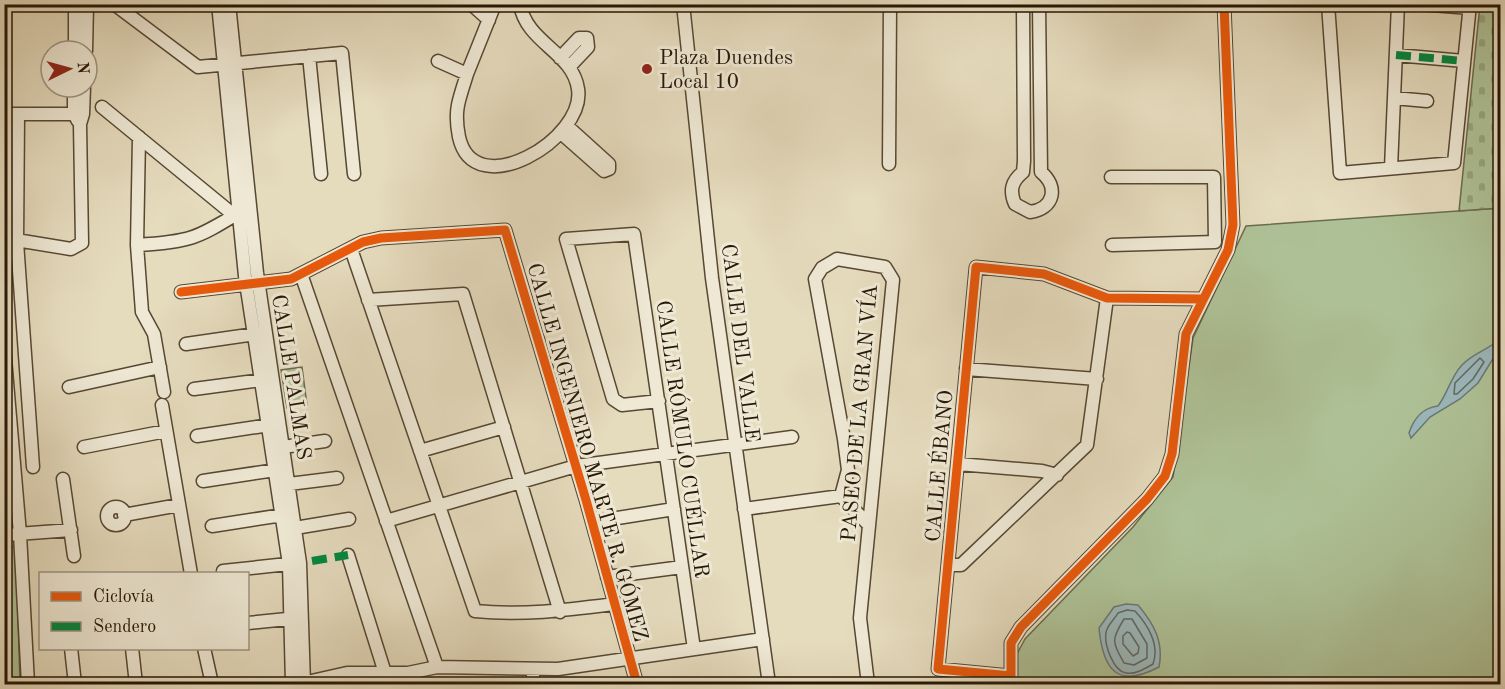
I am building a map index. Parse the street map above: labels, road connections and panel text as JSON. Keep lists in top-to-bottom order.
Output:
{
  "streets": {
    "street": [
      "CALLE DEL VALLE",
      "CALLE PALMAS",
      "PASEO DE LA GRAN VÍA",
      "CALLE RÓMULO CUÉLLAR",
      "CALLE INGENIERO MARTE R. GÓMEZ",
      "CALLE ÉBANO"
    ]
  },
  "places": ["Plaza Duendes Local 10"],
  "legend": ["Ciclovía", "Sendero"],
  "north": "right"
}
